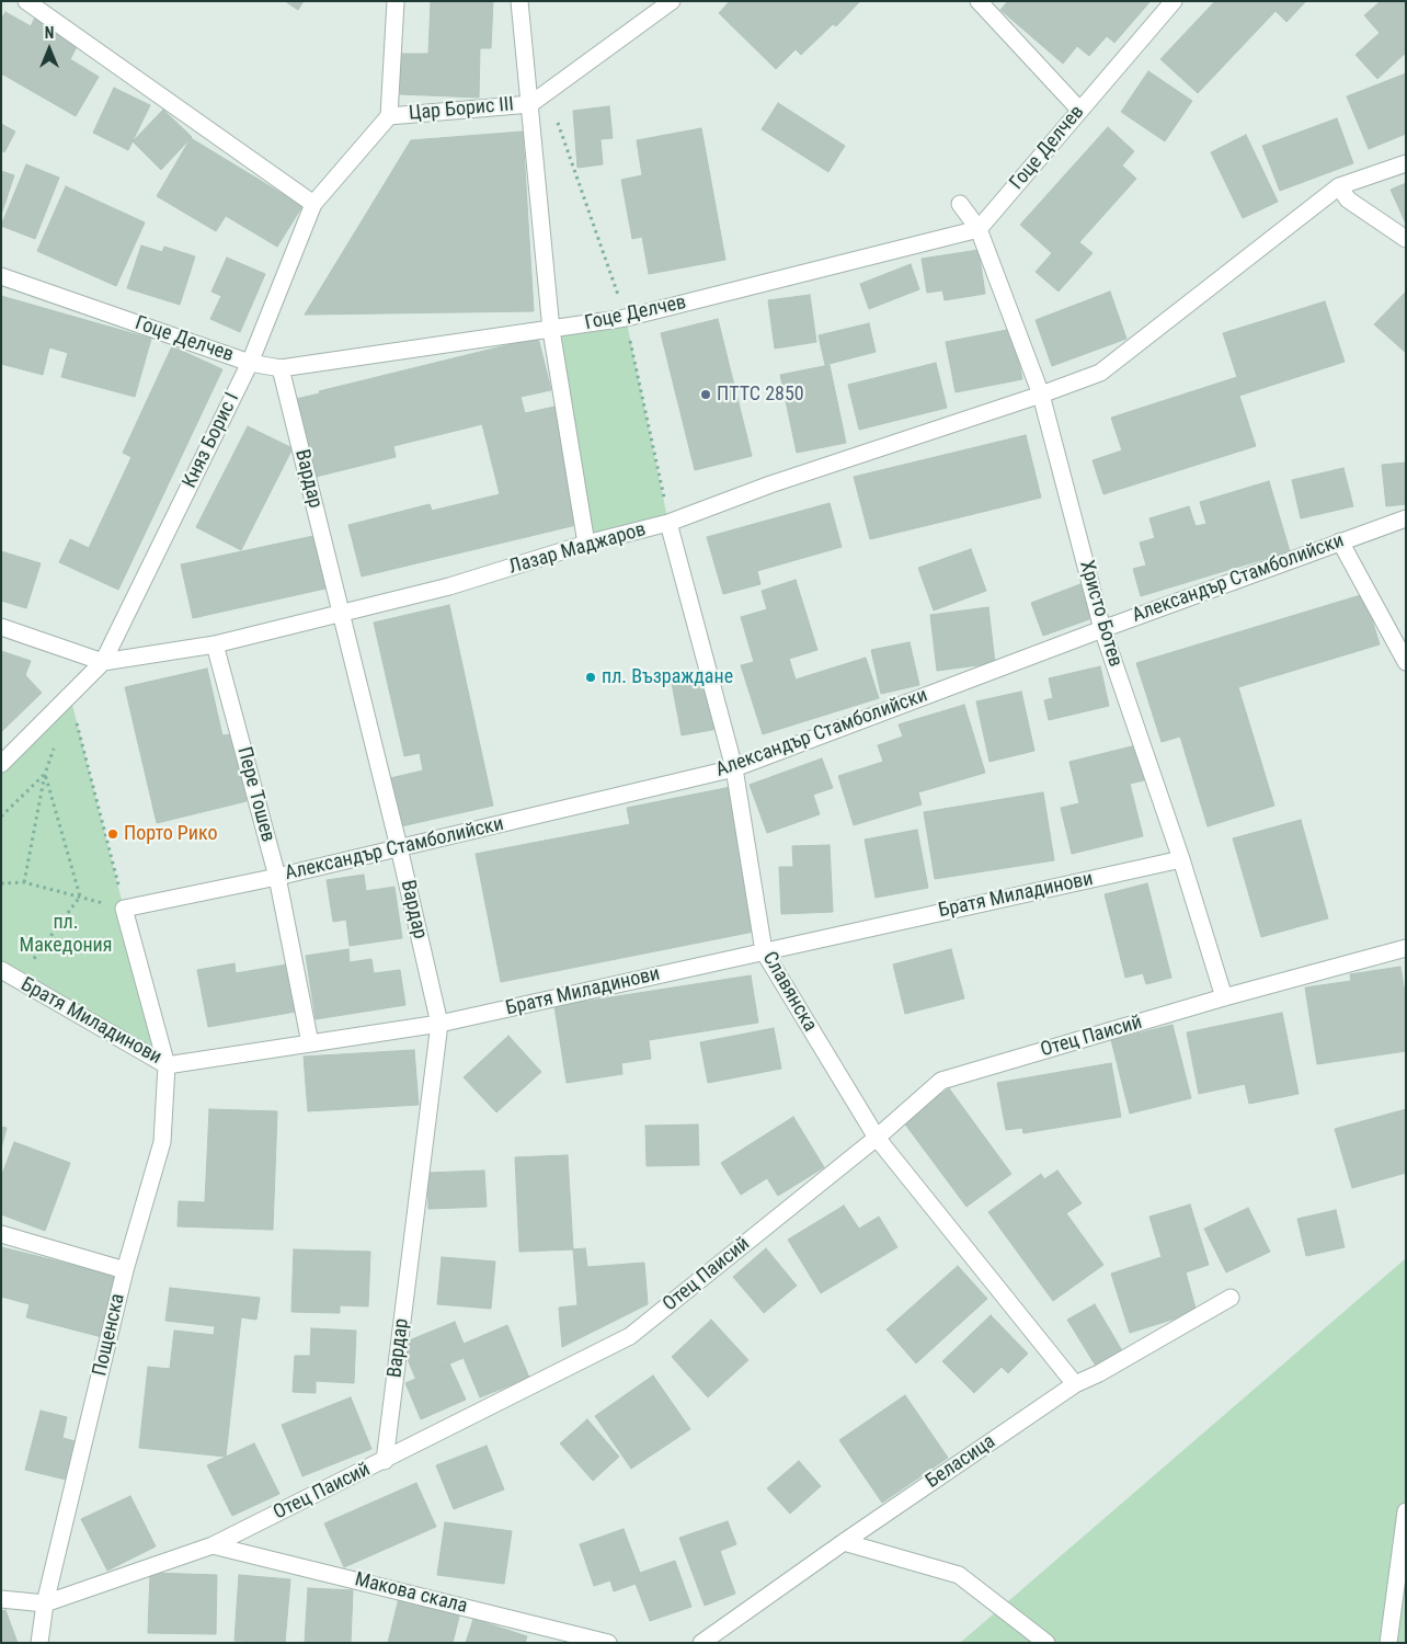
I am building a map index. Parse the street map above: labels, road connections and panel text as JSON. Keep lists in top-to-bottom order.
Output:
{
  "streets": {
    "street": [
      "Цар Борис III",
      "Гоце Делчев",
      "Княз Борис I",
      "Вардар",
      "Лазар Маджаров",
      "Александър Стамболийски",
      "Христо Ботев",
      "Пере Тошев",
      "Братя Миладинови",
      "Славянска",
      "Отец Паисий",
      "Пощенска",
      "Беласица",
      "Макова скала"
    ]
  },
  "crossings": [
    ["Цар Борис III", "Княз Борис I"],
    ["Гоце Делчев", "Княз Борис I"],
    ["Гоце Делчев", "Вардар"],
    ["Гоце Делчев", "Христо Ботев"],
    ["Княз Борис I", "Лазар Маджаров"],
    ["Вардар", "Лазар Маджаров"],
    ["Вардар", "Александър Стамболийски"],
    ["Вардар", "Братя Миладинови"],
    ["Вардар", "Отец Паисий"],
    ["Лазар Маджаров", "Христо Ботев"],
    ["Лазар Маджаров", "Пере Тошев"],
    ["Лазар Маджаров", "Славянска"],
    ["Александър Стамболийски", "Христо Ботев"],
    ["Александър Стамболийски", "Пере Тошев"],
    ["Александър Стамболийски", "Славянска"],
    ["Александър Стамболийски", "Пощенска"],
    ["Христо Ботев", "Братя Миладинови"],
    ["Христо Ботев", "Отец Паисий"],
    ["Пере Тошев", "Братя Миладинови"],
    ["Братя Миладинови", "Славянска"],
    ["Братя Миладинови", "Пощенска"],
    ["Славянска", "Отец Паисий"],
    ["Славянска", "Беласица"],
    ["Отец Паисий", "Пощенска"],
    ["Отец Паисий", "Макова скала"]
  ],
  "parks": ["пл. Македония"],
  "places": ["ПТТС 2850", "пл. Възраждане", "Порто Рико"],
  "north": "top"
}
